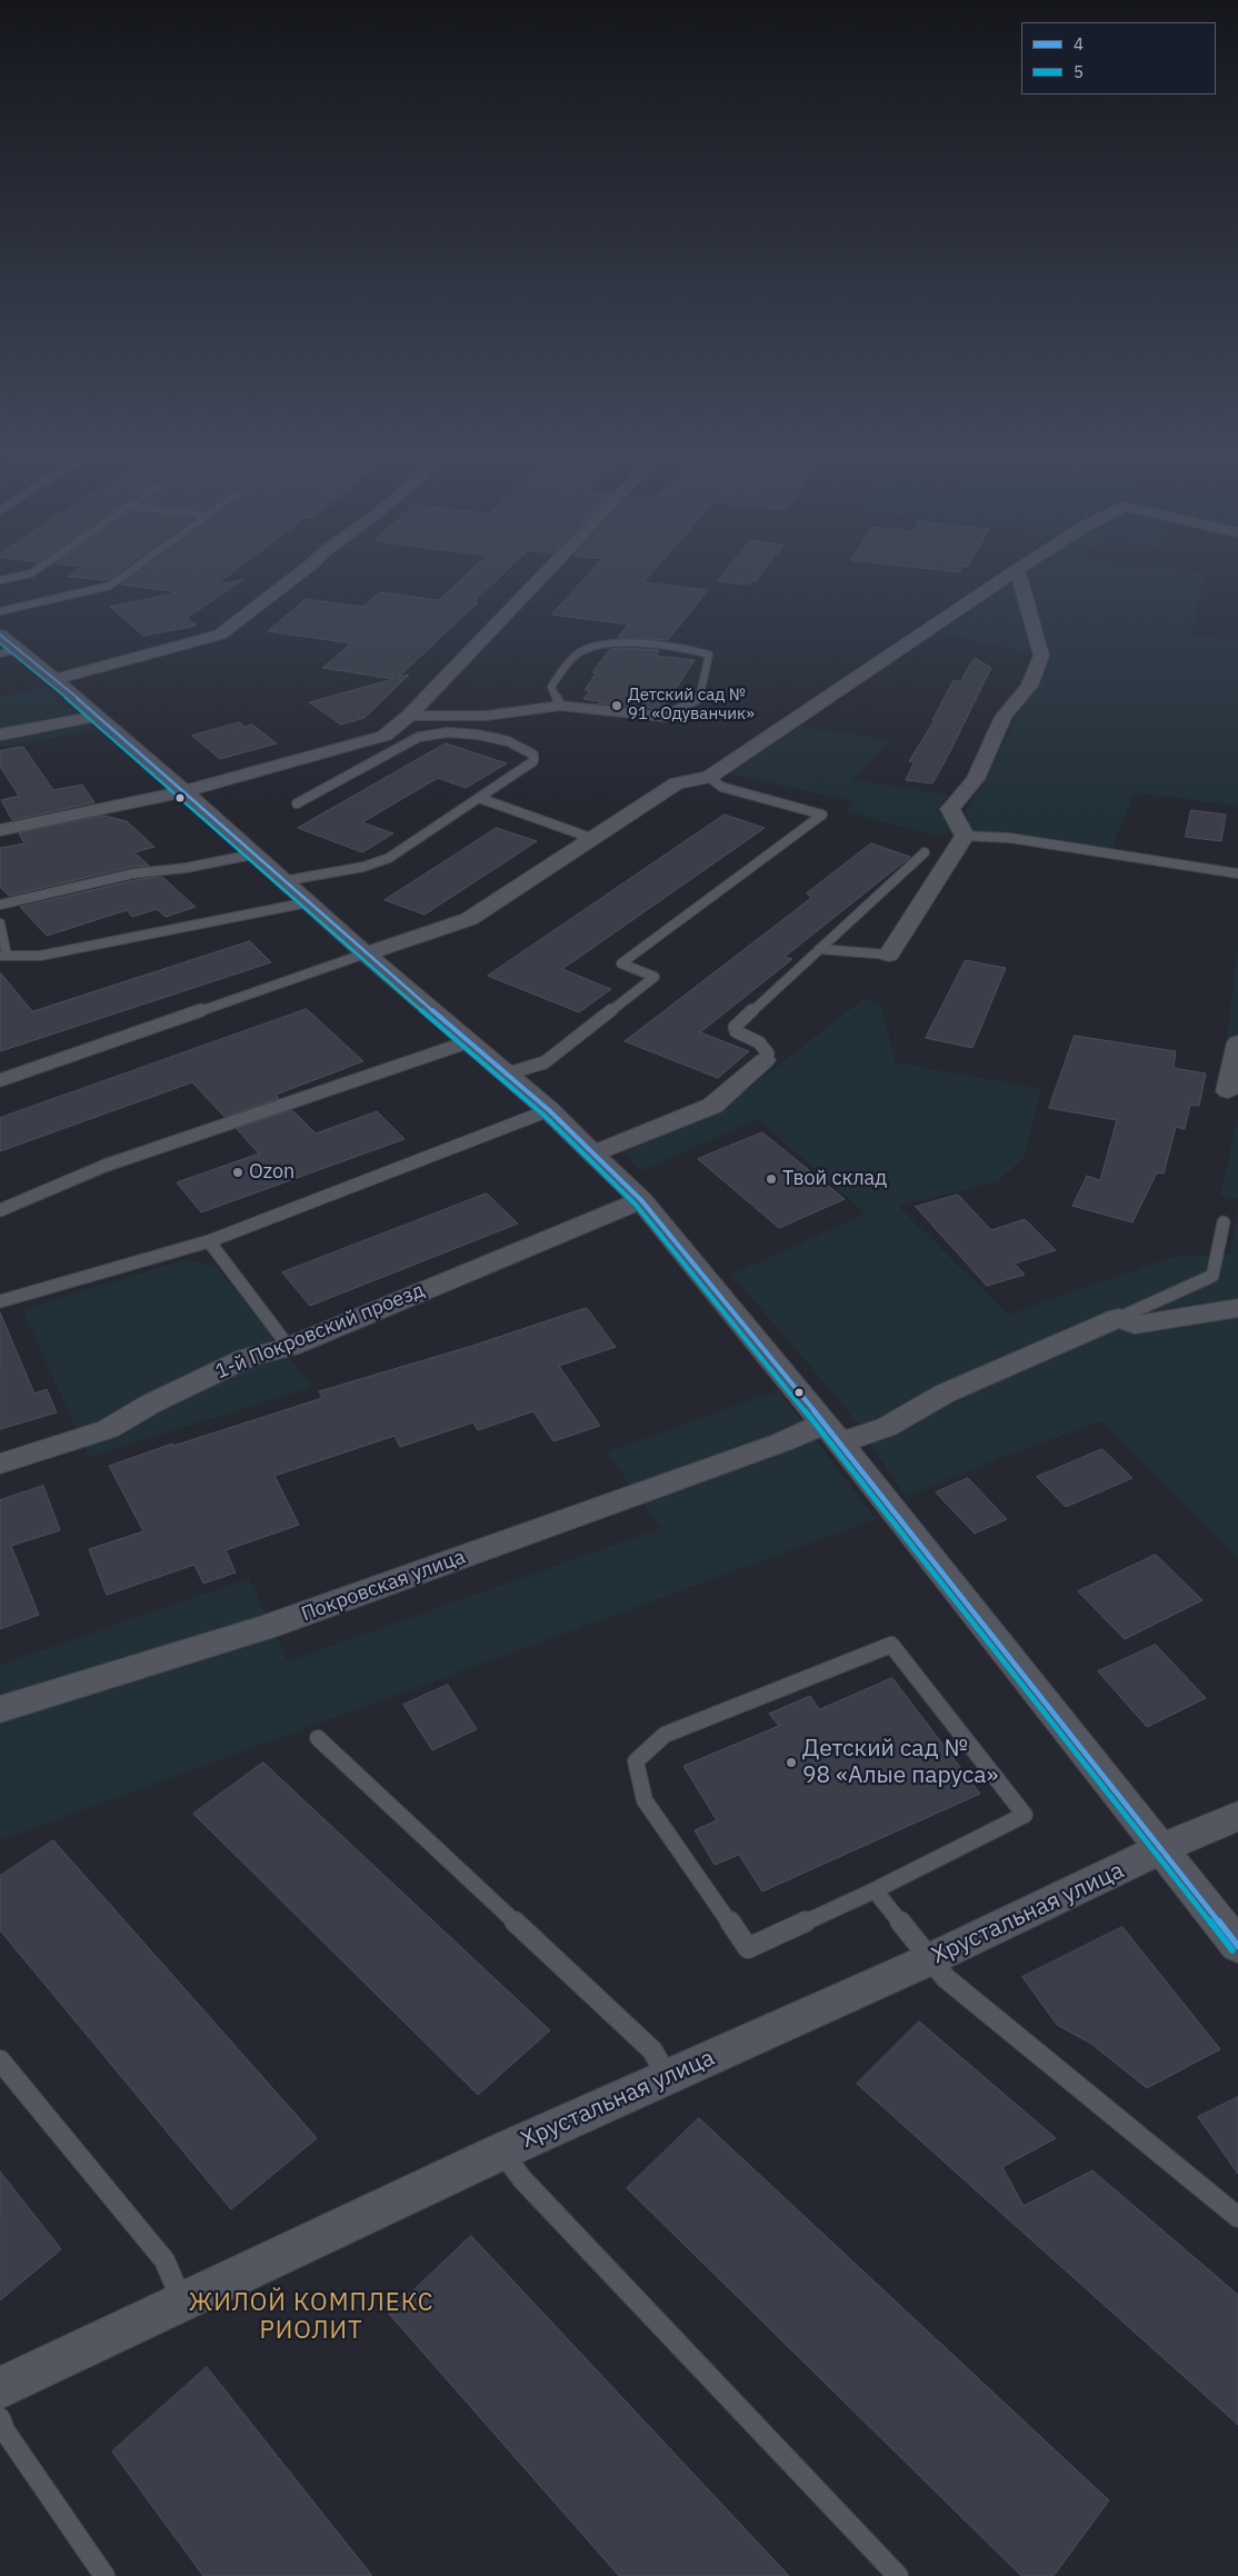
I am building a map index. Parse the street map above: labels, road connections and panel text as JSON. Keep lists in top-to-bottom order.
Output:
{
  "streets": {
    "street": ["1-й Покровский проезд", "Покровская улица", "Хрустальная улица"]
  },
  "districts": ["ЖИЛОЙ КОМПЛЕКС РИОЛИТ"],
  "places": [
    "Детский сад № 91 «Одуванчик»",
    "Ozon",
    "Твой склад",
    "Детский сад № 98 «Алые паруса»"
  ],
  "lines": ["transit line 4", "transit line 5"],
  "legend": ["4", "5"]
}
